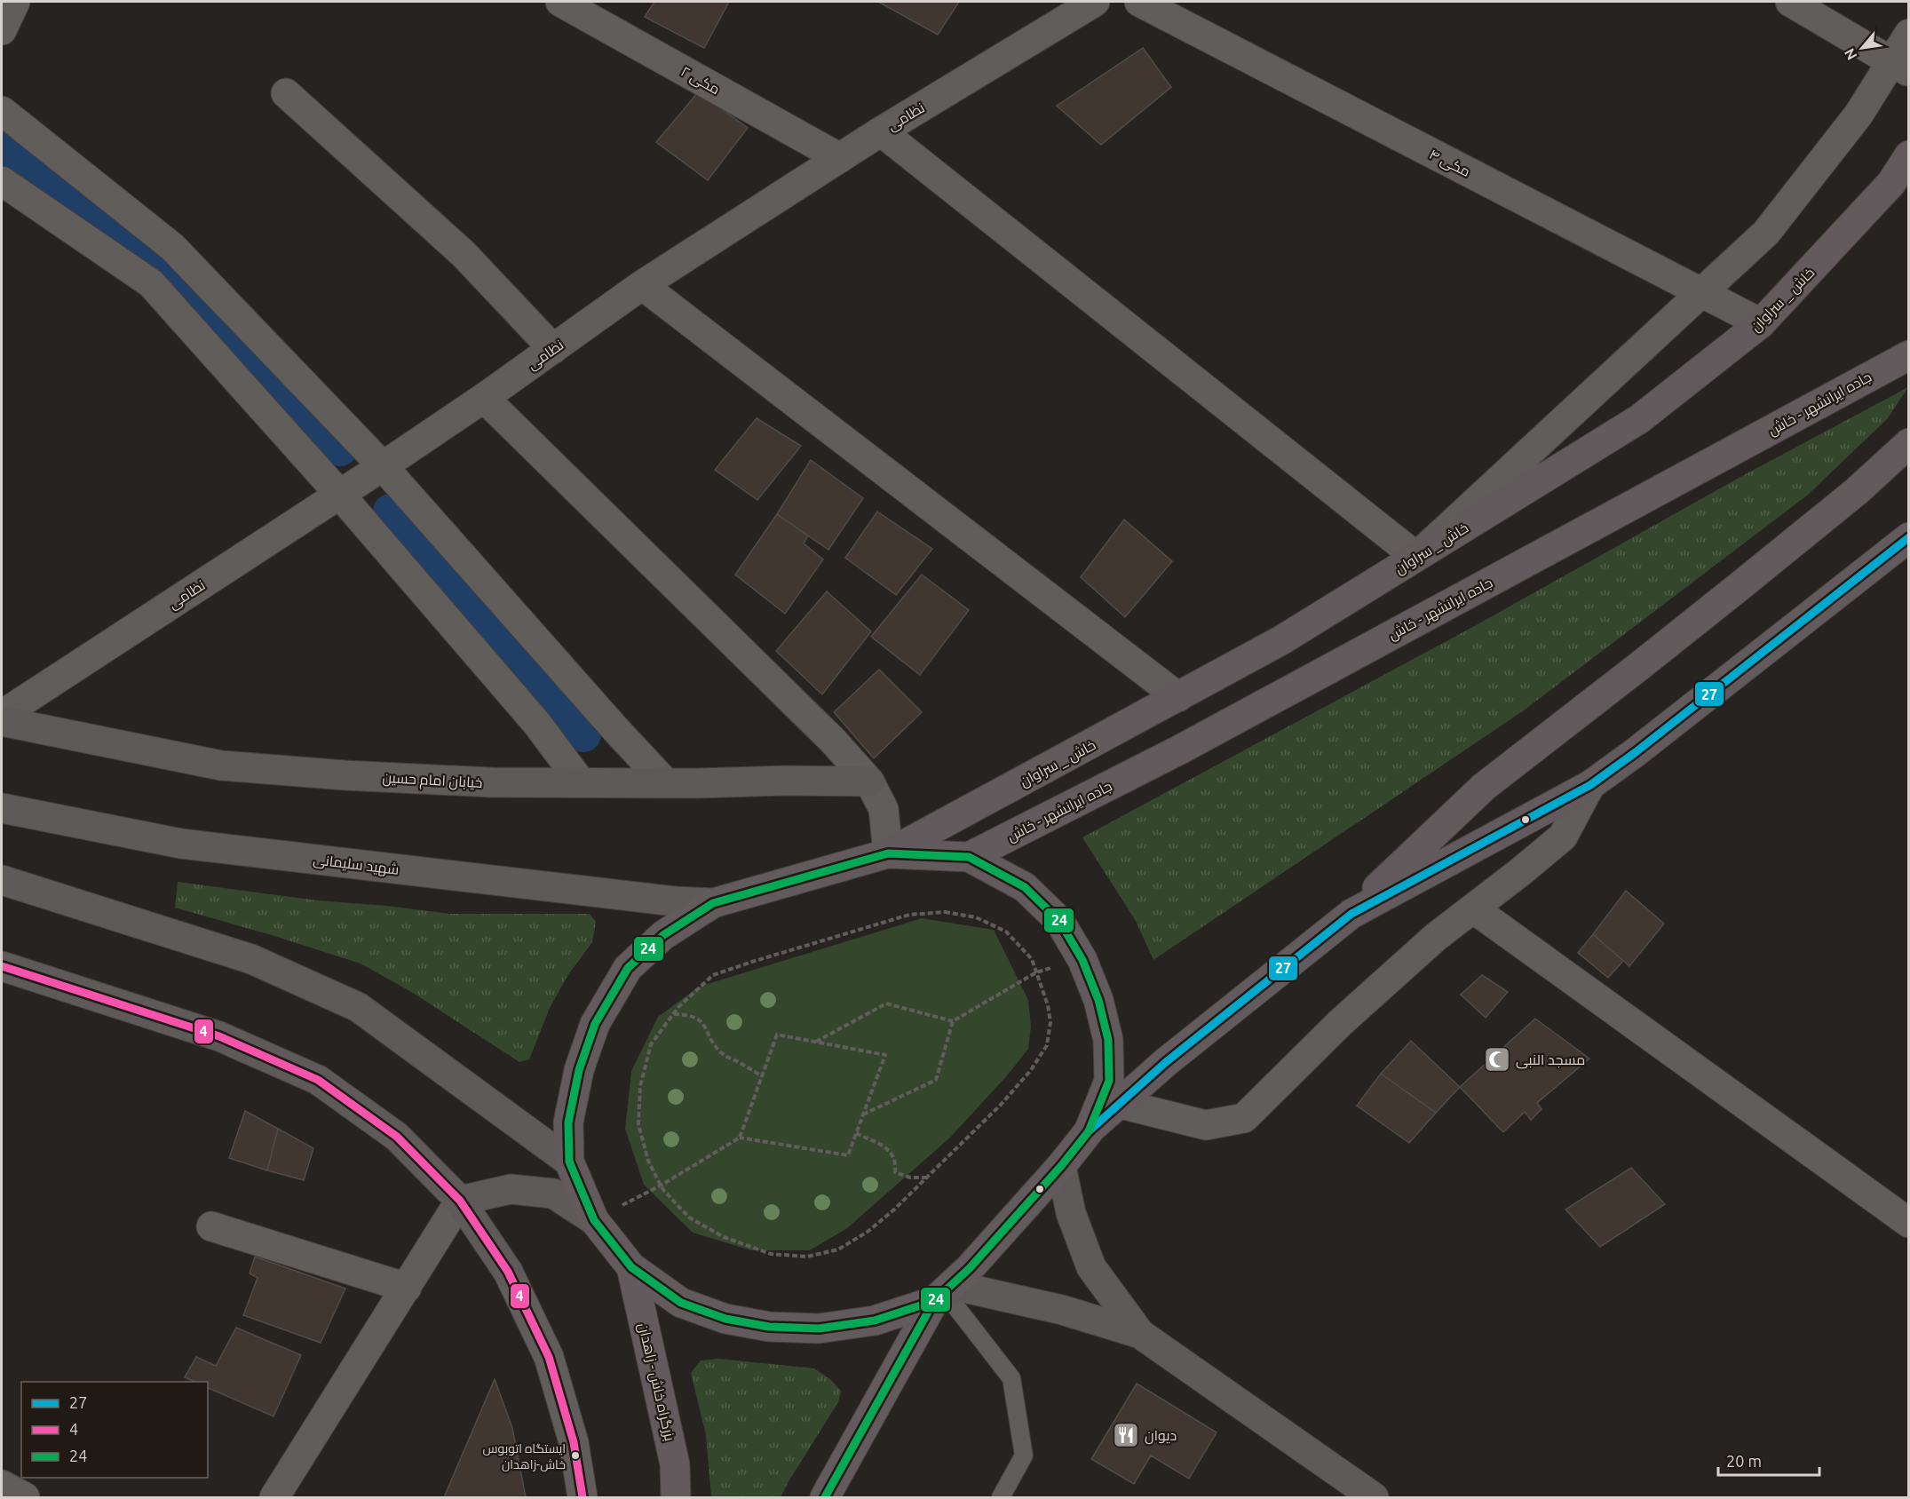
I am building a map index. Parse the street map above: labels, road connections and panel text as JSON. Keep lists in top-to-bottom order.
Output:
{
  "streets": {
    "highway": ["خاش _ سراوان", "جاده ایرانشهر - خاش", "بزرگراه خاش - زاهدان"],
    "street": [
      "مکی ۲",
      "نظامی",
      "مکی ۴",
      "خیابان امام حسین",
      "شهید سلیمانی"
    ]
  },
  "crossings": [
    ["مکی ۲", "نظامی"],
    ["مکی ۴", "خاش _ سراوان"]
  ],
  "places": {
    "mosque": ["مسجد النبی"],
    "restaurant": ["دیوان"],
    "other": ["ایستگاه اتوبوس خاش-زاهدان"]
  },
  "lines": ["transit line 27", "transit line 24", "transit line 4"],
  "legend": ["27", "4", "24"],
  "scale_bar": "20 m",
  "north": "bottom left"
}
